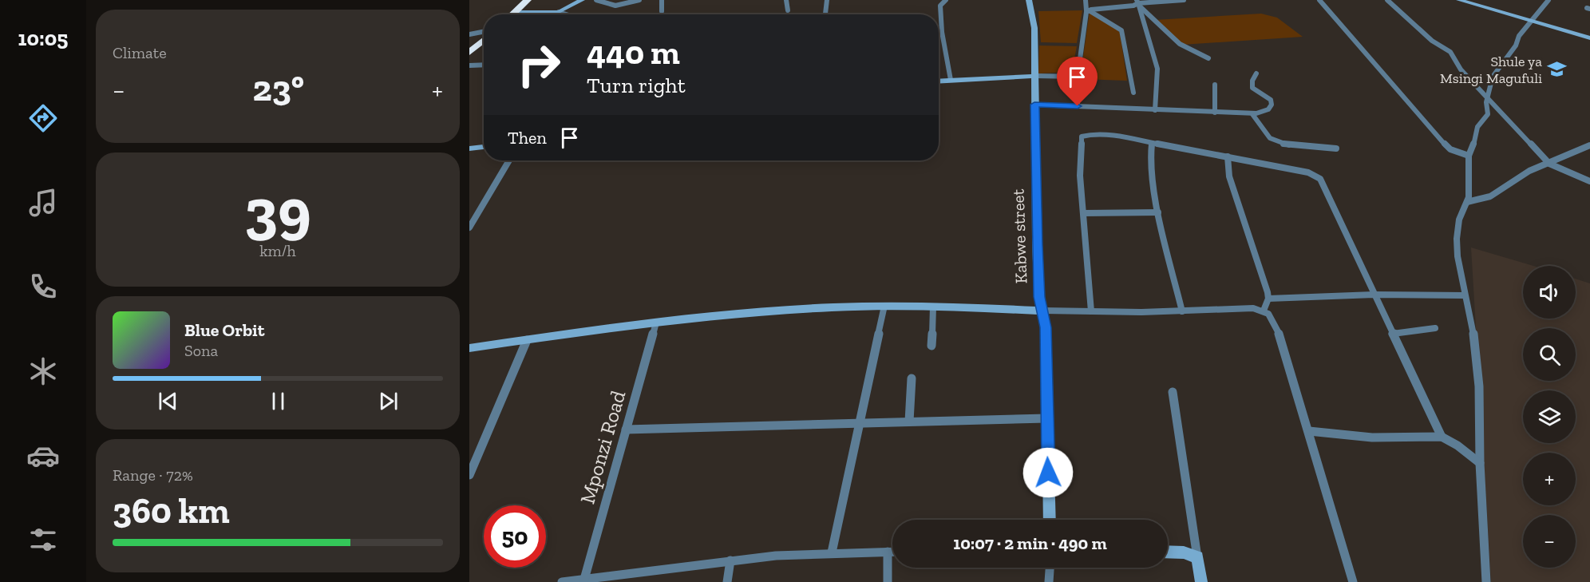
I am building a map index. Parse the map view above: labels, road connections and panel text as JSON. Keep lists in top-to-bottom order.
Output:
{
  "streets": {
    "main road": ["Kabwe street"],
    "street": ["Mponzi Road"]
  },
  "places": {
    "school or university": ["Shule ya Msingi Magufuli"]
  },
  "page": {
    "tabs": "10:05",
    "tile": [
      "Climate",
      ["39", "km/h"],
      ["Range · 72%", "360 km"]
    ],
    "turn": ["440 m", "Turn right"],
    "heat": ["−", "23°", "+"],
    "then": "Then",
    "map_buttons": ["+", "−"],
    "song": ["Blue Orbit", "Sona"],
    "limit": "50",
    "trip": "10:07 · 2 min · 490 m"
  }
}
